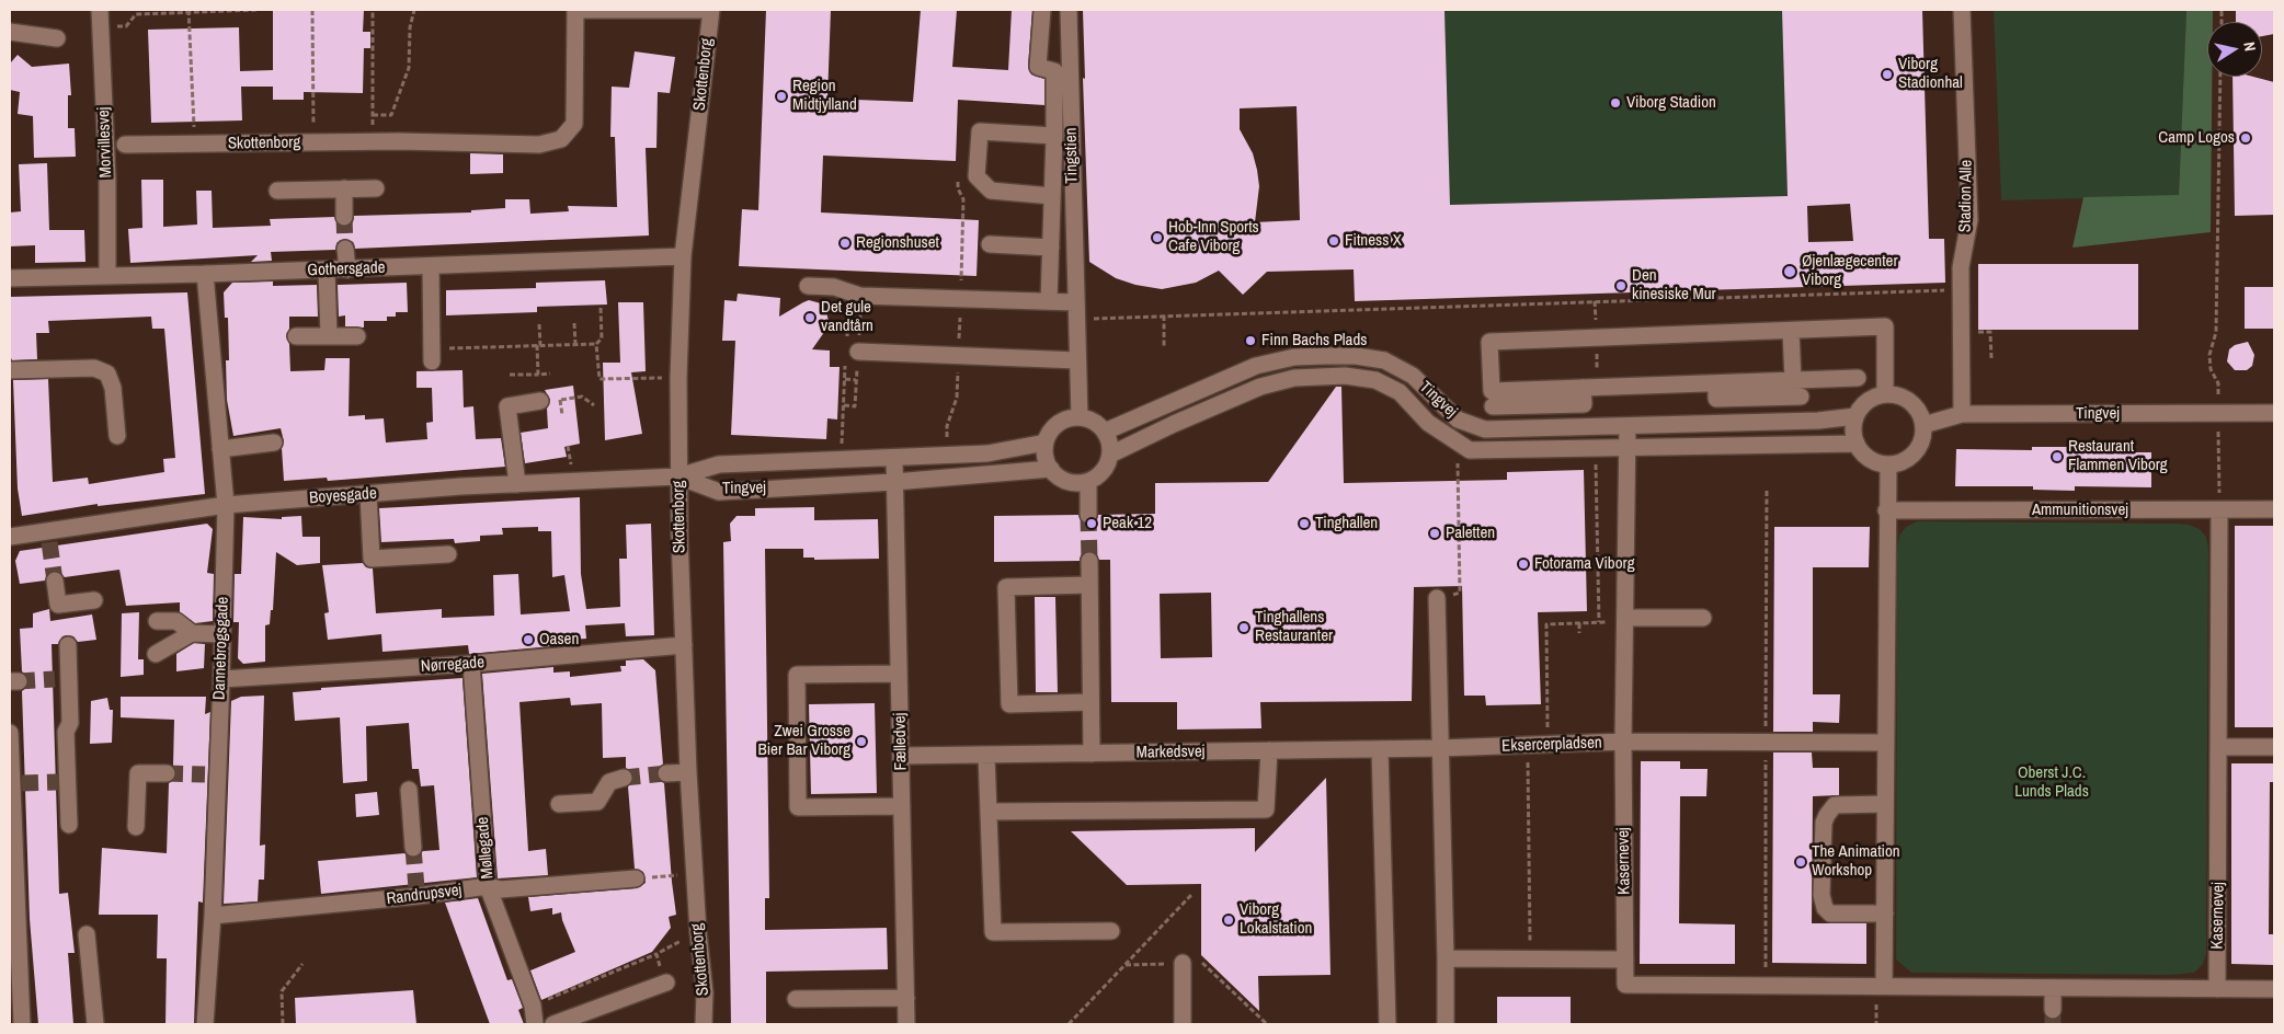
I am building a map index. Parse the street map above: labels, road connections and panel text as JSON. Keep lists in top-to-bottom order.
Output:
{
  "streets": {
    "street": [
      "Skottenborg",
      "Morvillesvej",
      "Tingstien",
      "Stadion Alle",
      "Gothersgade",
      "Tingvej",
      "Boyesgade",
      "Ammunitionsvej",
      "Dannebrogsgade",
      "Nørregade",
      "Fælledvej",
      "Eksercerpladsen",
      "Markedsvej",
      "Møllegade",
      "Kasernevej",
      "Randrupsvej"
    ]
  },
  "crossings": [
    ["Skottenborg", "Gothersgade"],
    ["Skottenborg", "Tingvej"],
    ["Skottenborg", "Boyesgade"],
    ["Skottenborg", "Nørregade"],
    ["Morvillesvej", "Gothersgade"],
    ["Stadion Alle", "Tingvej"],
    ["Gothersgade", "Dannebrogsgade"],
    ["Tingvej", "Boyesgade"],
    ["Tingvej", "Fælledvej"],
    ["Tingvej", "Eksercerpladsen"],
    ["Boyesgade", "Dannebrogsgade"],
    ["Ammunitionsvej", "Kasernevej"],
    ["Dannebrogsgade", "Nørregade"],
    ["Dannebrogsgade", "Randrupsvej"],
    ["Nørregade", "Møllegade"],
    ["Fælledvej", "Markedsvej"],
    ["Eksercerpladsen", "Markedsvej"],
    ["Eksercerpladsen", "Kasernevej"],
    ["Møllegade", "Randrupsvej"]
  ],
  "parks": ["Oberst J.C. Lunds Plads"],
  "places": [
    "Viborg Stadionhal",
    "Region Midtjylland",
    "Viborg Stadion",
    "Camp Logos",
    "Hob-Inn Sports Cafe Viborg",
    "Fitness X",
    "Regionshuset",
    "Øjenlægecenter Viborg",
    "Den kinesiske Mur",
    "Det gule vandtårn",
    "Finn Bachs Plads",
    "Restaurant Flammen Viborg",
    "Peak 12",
    "Tinghallen",
    "Paletten",
    "Fotorama Viborg",
    "Tinghallens Restauranter",
    "Oasen",
    "Zwei Grosse Bier Bar Viborg",
    "The Animation Workshop",
    "Viborg Lokalstation"
  ],
  "north": "right"
}
